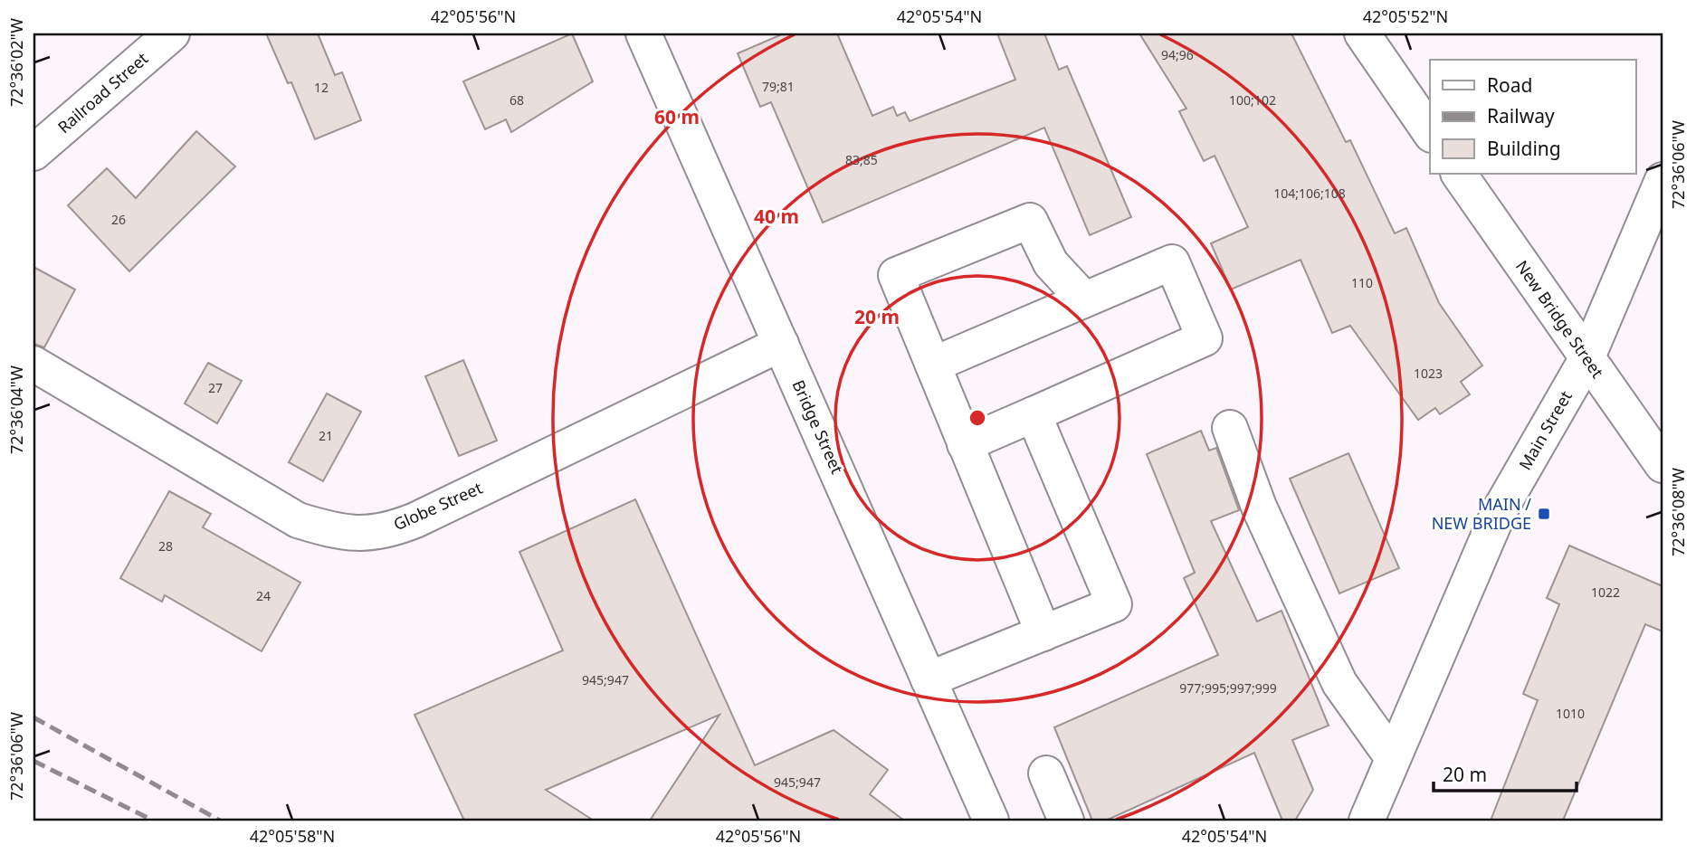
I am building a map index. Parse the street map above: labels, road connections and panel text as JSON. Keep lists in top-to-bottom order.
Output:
{
  "streets": {
    "street": [
      "Railroad Street",
      "New Bridge Street",
      "Bridge Street",
      "Main Street",
      "Globe Street"
    ]
  },
  "crossings": [
    ["New Bridge Street", "Main Street"],
    ["Bridge Street", "Globe Street"]
  ],
  "places": {
    "transit": ["MAIN / NEW BRIDGE"]
  },
  "house_numbers": [
    "94;96",
    "79;81",
    "12",
    "68",
    "100;102",
    "83;85",
    "104;106;108",
    "26",
    "110",
    "1023",
    "27",
    "21",
    "28",
    "1022",
    "24",
    "945;947",
    "977;995;997;999",
    "1010",
    "945;947"
  ],
  "legend": ["Road", "Railway", "Building"],
  "scale_bar": "20 m",
  "coordinates": [
    "42°05'56\"N",
    "42°05'54\"N",
    "42°05'52\"N",
    "72°36'02\"W",
    "72°36'06\"W",
    "72°36'04\"W",
    "72°36'08\"W",
    "42°05'58\"N"
  ],
  "rings": ["60 m", "40 m", "20 m"]
}
